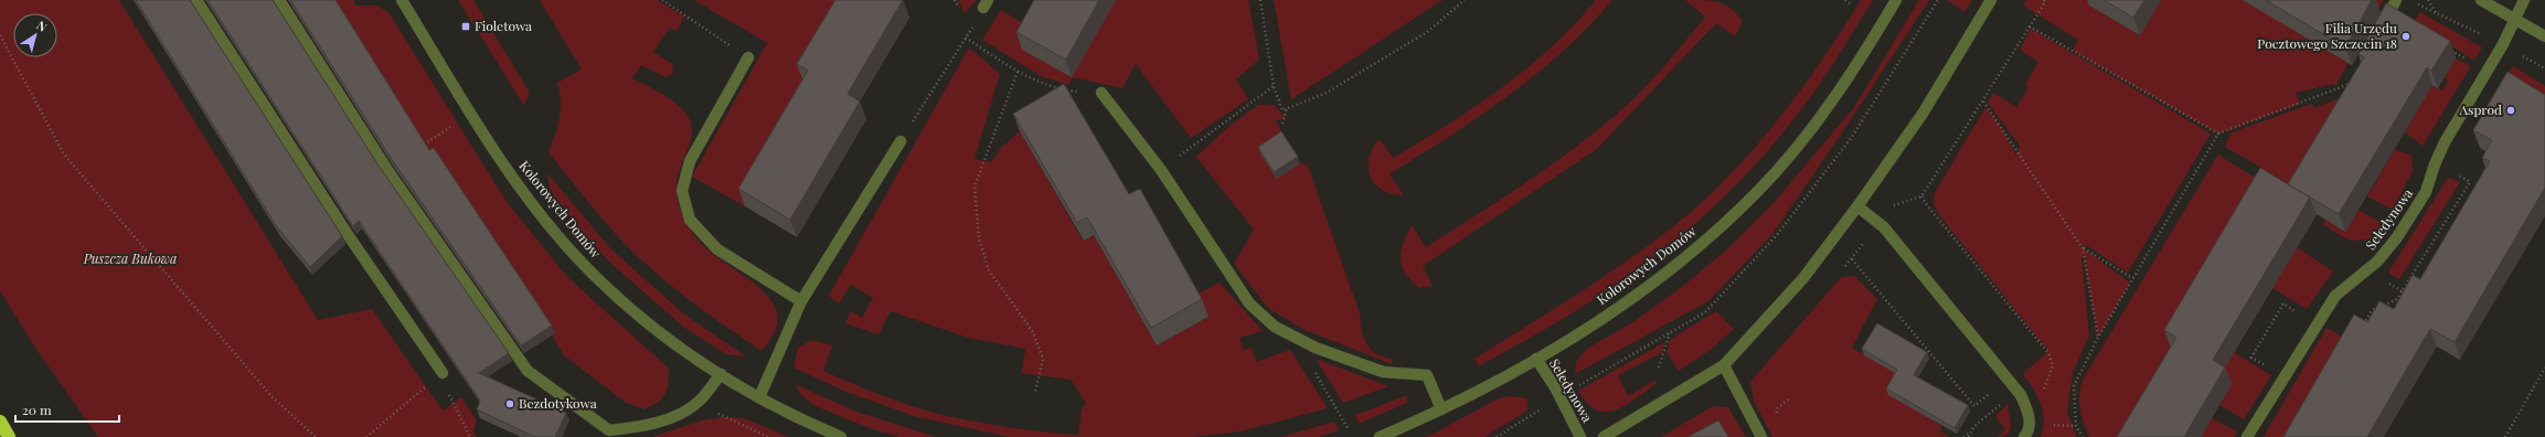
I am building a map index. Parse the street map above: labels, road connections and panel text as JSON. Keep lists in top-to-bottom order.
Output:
{
  "streets": {
    "street": ["Kolorowych Domów", "Seledynowa"]
  },
  "crossings": [
    ["Kolorowych Domów", "Seledynowa"]
  ],
  "parks": ["Puszcza Bukowa"],
  "places": {
    "transit": ["Fioletowa"],
    "other": ["Filia Urzędu Pocztowego Szczecin 18", "Asprod", "Bezdotykowa"]
  },
  "scale_bar": "20 m",
  "north": "top right"
}
